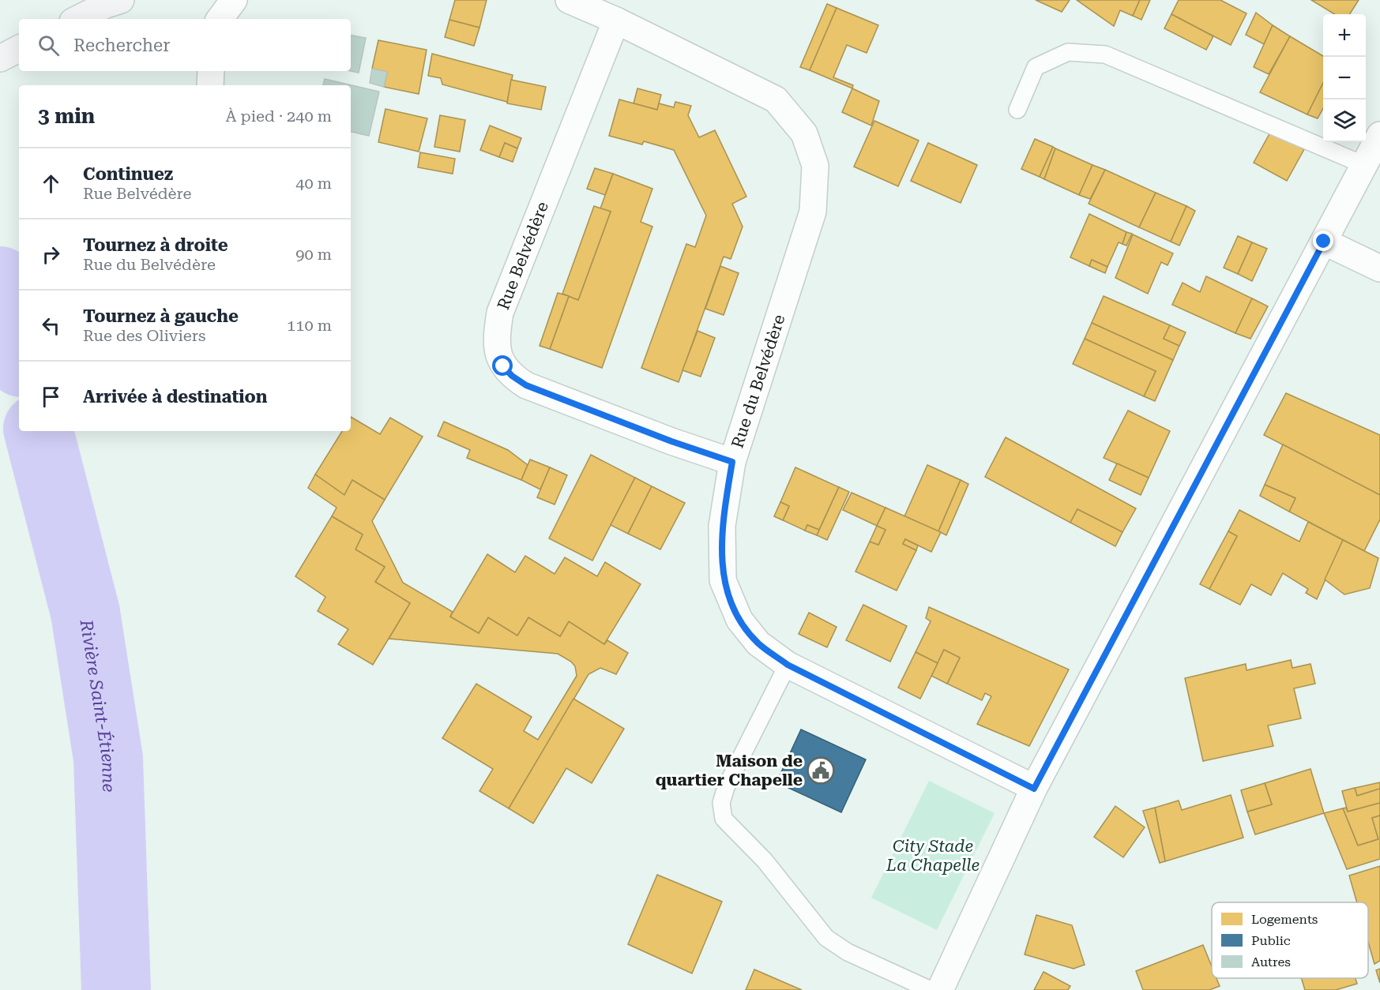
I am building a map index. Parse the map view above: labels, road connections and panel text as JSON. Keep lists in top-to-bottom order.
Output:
{
  "streets": {
    "street": ["Rue Belvédère", "Rue du Belvédère"]
  },
  "crossings": [
    ["Rue Belvédère", "Rue du Belvédère"]
  ],
  "water": ["Rivière Saint-Étienne"],
  "parks": ["City Stade La Chapelle"],
  "places": {
    "public building": ["Maison de quartier Chapelle"]
  },
  "legend": ["Logements", "Public", "Autres"],
  "page": {
    "map_buttons": ["+", "−"],
    "search": "Rechercher",
    "heading": ["3 min", "À pied · 240 m"],
    "list": [
      ["Continuez", "Rue Belvédère", "40 m"],
      ["Tournez à droite", "Rue du Belvédère", "90 m"],
      ["Tournez à gauche", "Rue des Oliviers", "110 m"],
      "Arrivée à destination"
    ]
  }
}
